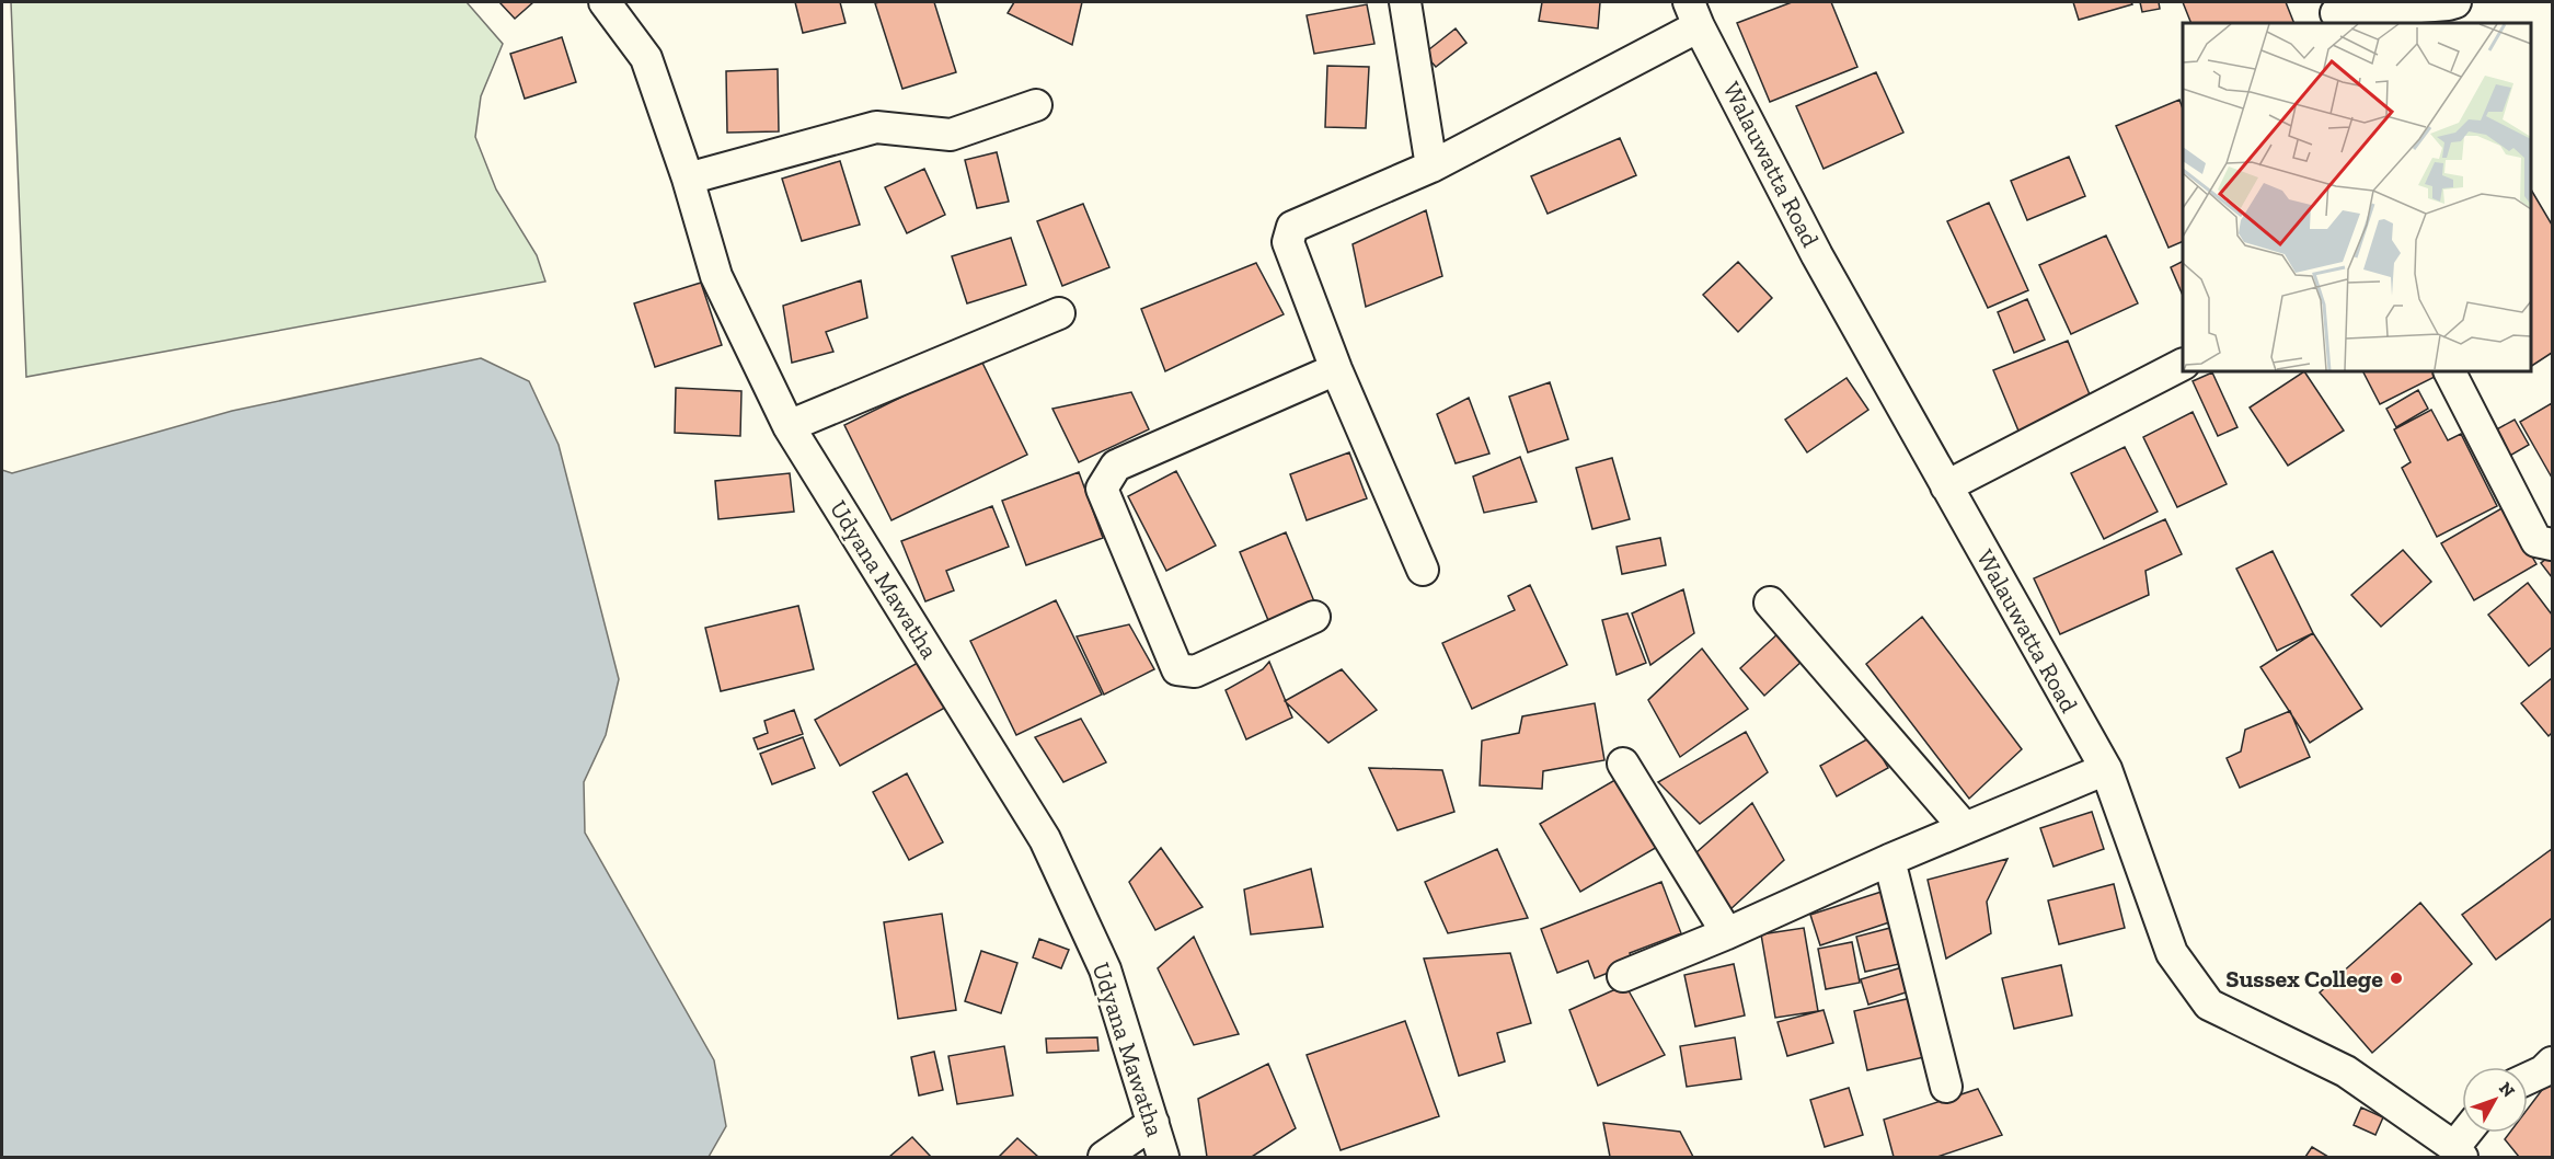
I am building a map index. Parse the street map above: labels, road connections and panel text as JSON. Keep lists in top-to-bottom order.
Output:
{
  "streets": {
    "street": ["Walauwatta Road", "Udyana Mawatha"]
  },
  "places": ["Sussex College"],
  "north": "top right"
}
